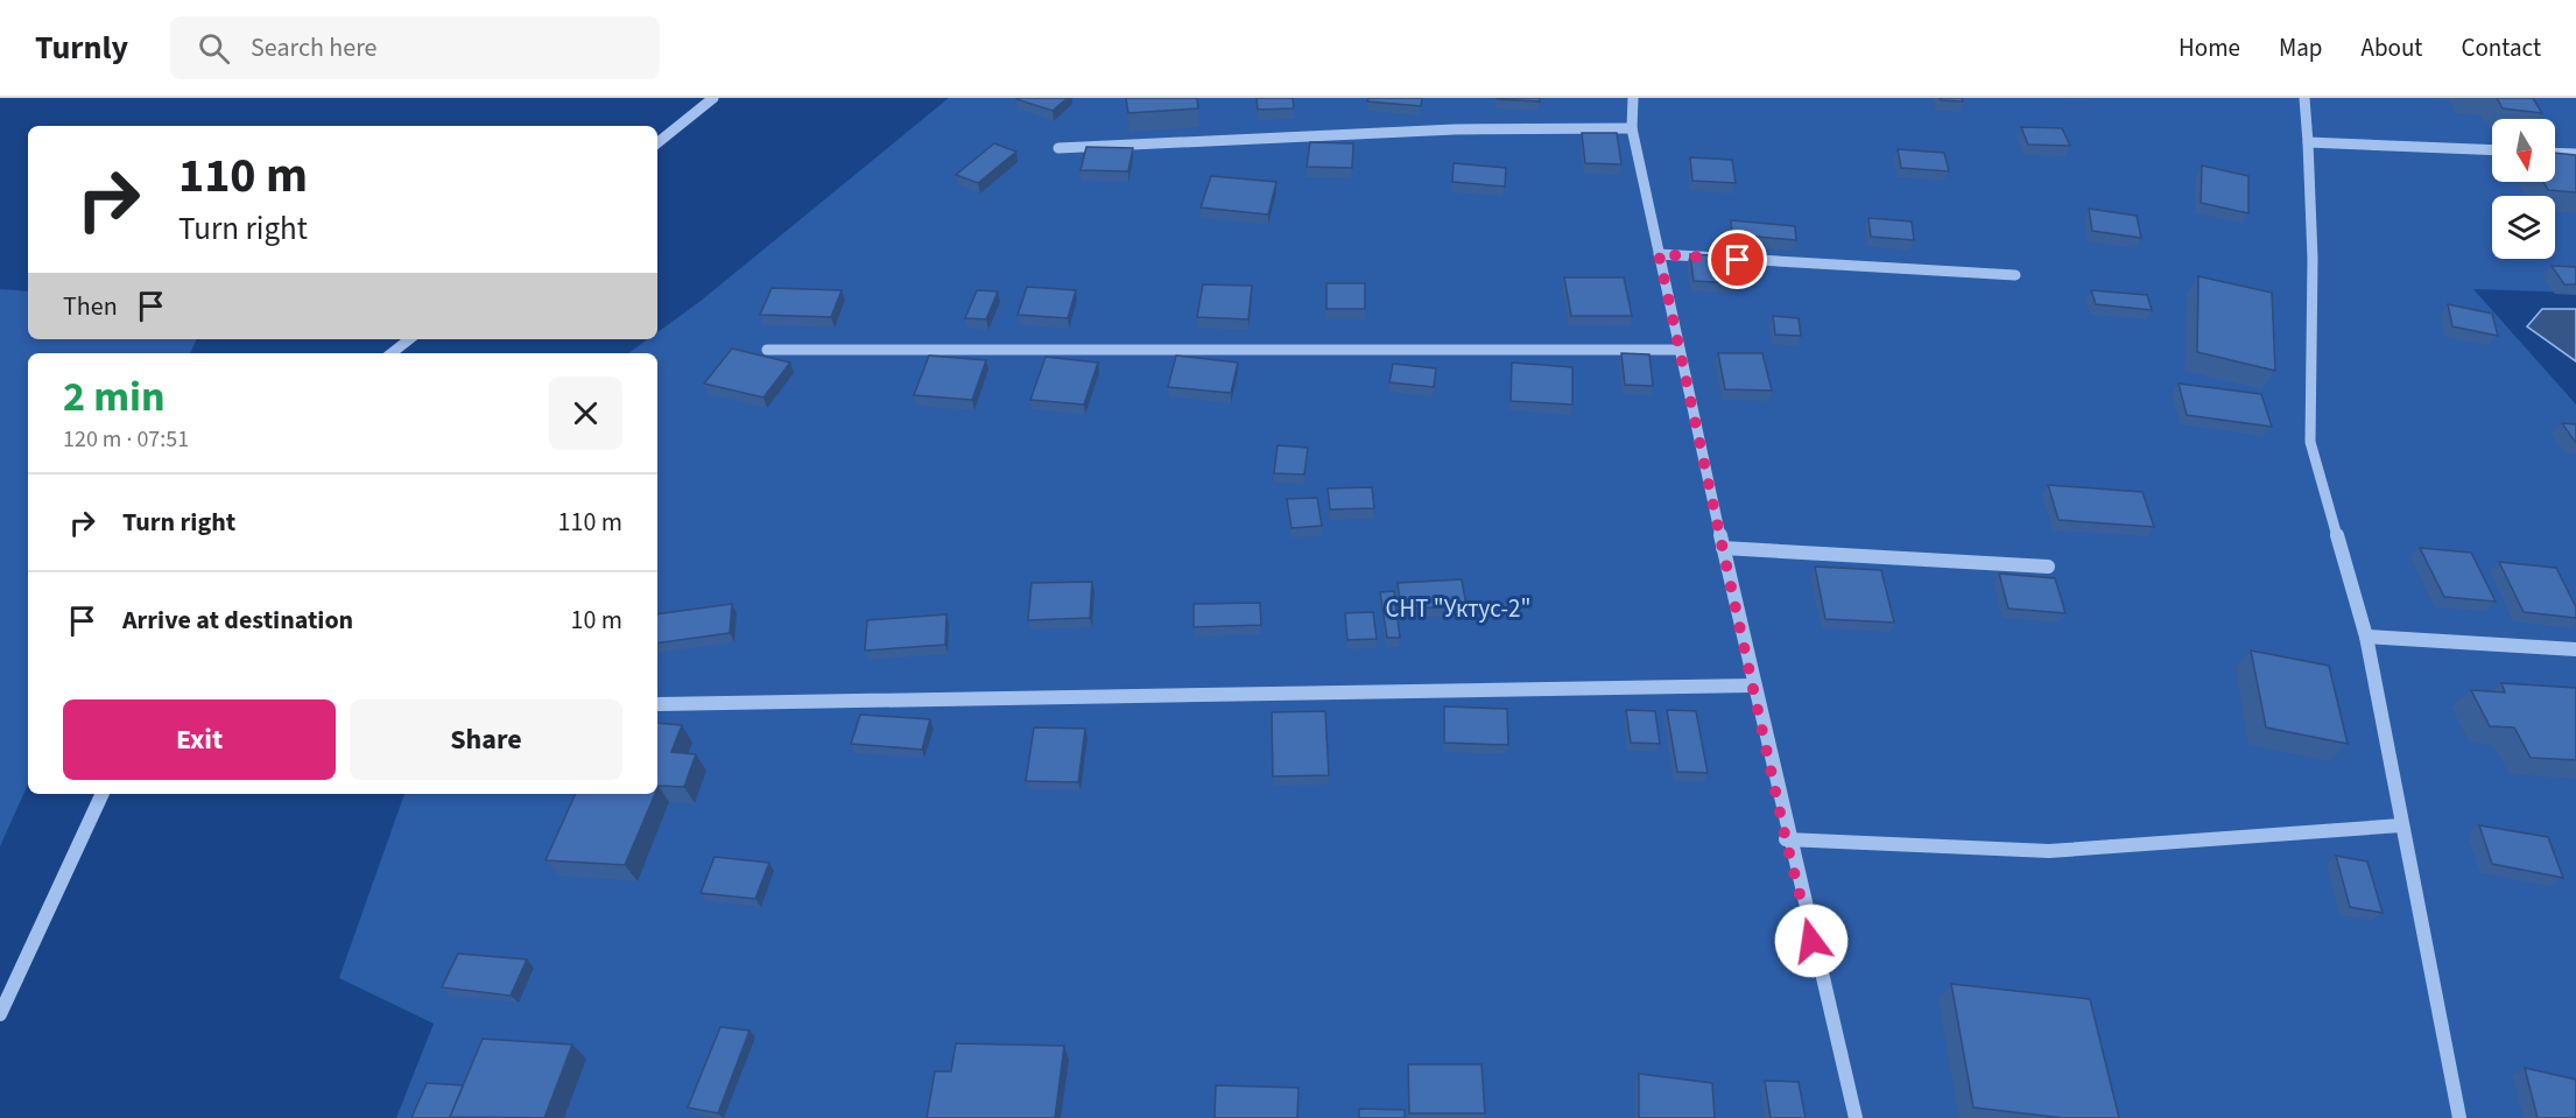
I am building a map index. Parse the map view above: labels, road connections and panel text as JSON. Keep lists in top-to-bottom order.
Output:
{
  "parks": ["СНТ \"Уктус-2\""],
  "north": "bottom",
  "page": {
    "header": "Turnly",
    "search": "Search here",
    "nav": [
      "Home",
      "Map",
      "About",
      "Contact"
    ],
    "turn": ["110 m", "Turn right"],
    "then": "Then",
    "heading": ["2 min", "120 m · 07:51"],
    "list": [
      {
        "name": "Turn right",
        "value": "110 m"
      },
      {
        "name": "Arrive at destination",
        "value": "10 m"
      }
    ],
    "buttons": ["Exit", "Share"]
  }
}
